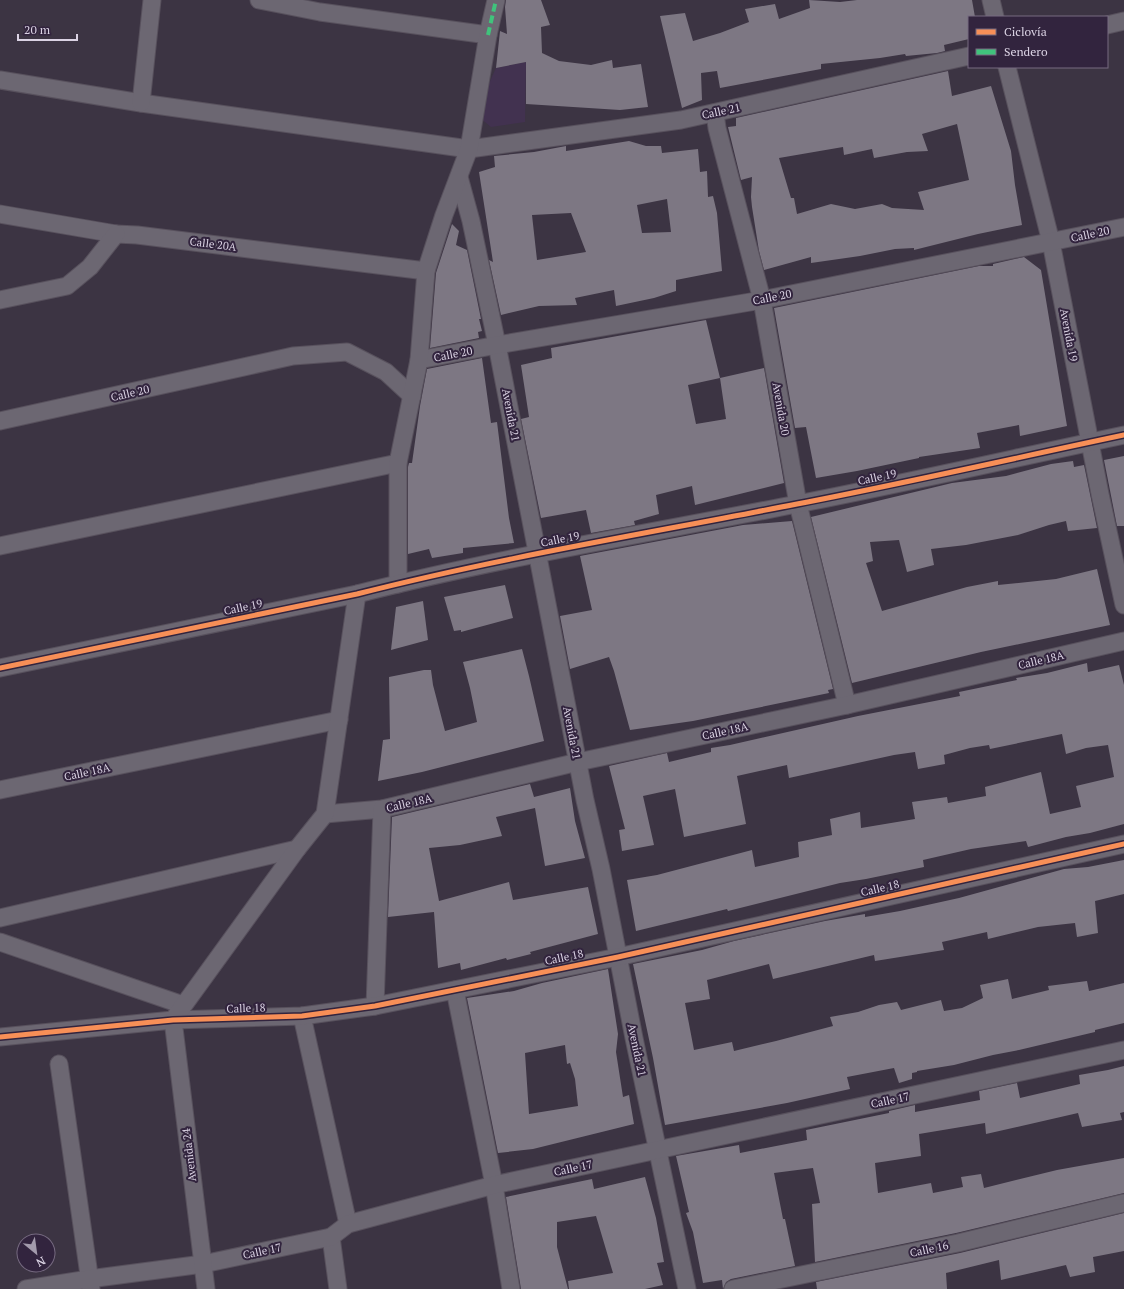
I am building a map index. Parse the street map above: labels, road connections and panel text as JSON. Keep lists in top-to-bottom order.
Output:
{
  "streets": {
    "street": [
      "Calle 21",
      "Calle 20",
      "Calle 20A",
      "Avenida 19",
      "Avenida 20",
      "Avenida 21",
      "Calle 19",
      "Calle 18A",
      "Calle 18",
      "Calle 17",
      "Avenida 24",
      "Calle 16"
    ]
  },
  "crossings": [
    ["Calle 21", "Avenida 20"],
    ["Calle 20", "Avenida 19"],
    ["Calle 20", "Avenida 20"],
    ["Calle 20", "Avenida 21"],
    ["Avenida 19", "Calle 19"],
    ["Avenida 20", "Calle 19"],
    ["Avenida 20", "Calle 18A"],
    ["Avenida 21", "Calle 19"],
    ["Avenida 21", "Calle 18A"],
    ["Avenida 21", "Calle 18"],
    ["Avenida 21", "Calle 17"],
    ["Calle 18", "Avenida 24"],
    ["Calle 17", "Avenida 24"]
  ],
  "legend": ["Ciclovía", "Sendero"],
  "scale_bar": "20 m",
  "north": "bottom right"
}
